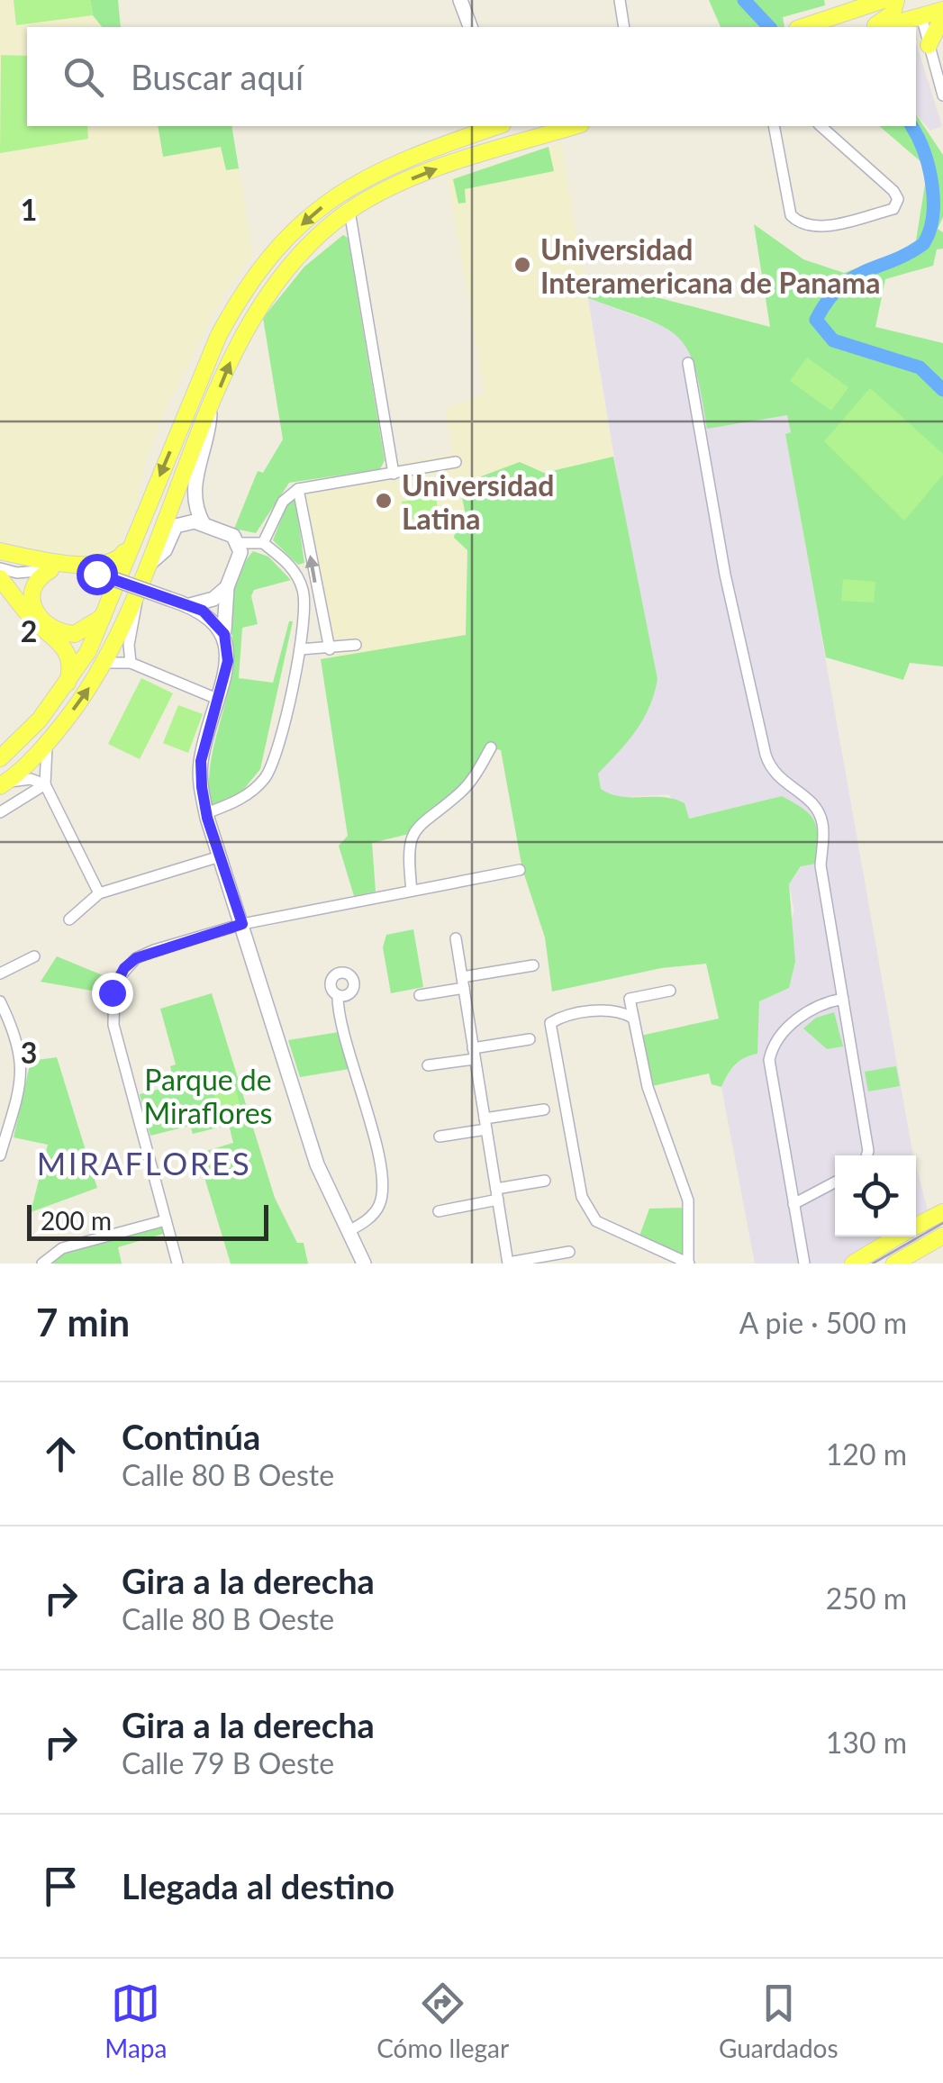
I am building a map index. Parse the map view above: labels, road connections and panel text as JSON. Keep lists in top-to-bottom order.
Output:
{
  "districts": ["MIRAFLORES"],
  "parks": ["Parque de Miraflores"],
  "places": ["Universidad Interamericana de Panama", "Universidad Latina"],
  "scale_bar": "200 m",
  "page": {
    "search": "Buscar aquí",
    "scale": "200 m",
    "heading": ["7 min", "A pie · 500 m"],
    "list": [
      ["Continúa", "Calle 80 B Oeste", "120 m"],
      ["Gira a la derecha", "Calle 80 B Oeste", "250 m"],
      ["Gira a la derecha", "Calle 79 B Oeste", "130 m"],
      "Llegada al destino"
    ],
    "nav": ["Mapa", "Cómo llegar", "Guardados"]
  },
  "grid": {
    "rows": ["1", "2", "3"]
  }
}
